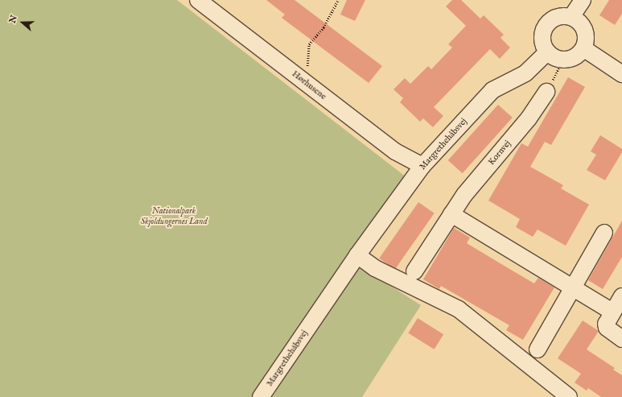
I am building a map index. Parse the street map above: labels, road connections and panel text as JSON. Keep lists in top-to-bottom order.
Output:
{
  "streets": {
    "street": ["Hørhusene", "Margrethehåbsvej", "Kornvej"]
  },
  "crossings": [
    ["Hørhusene", "Margrethehåbsvej"]
  ],
  "parks": ["Nationalpark Skjoldungernes Land"],
  "north": "left"
}
